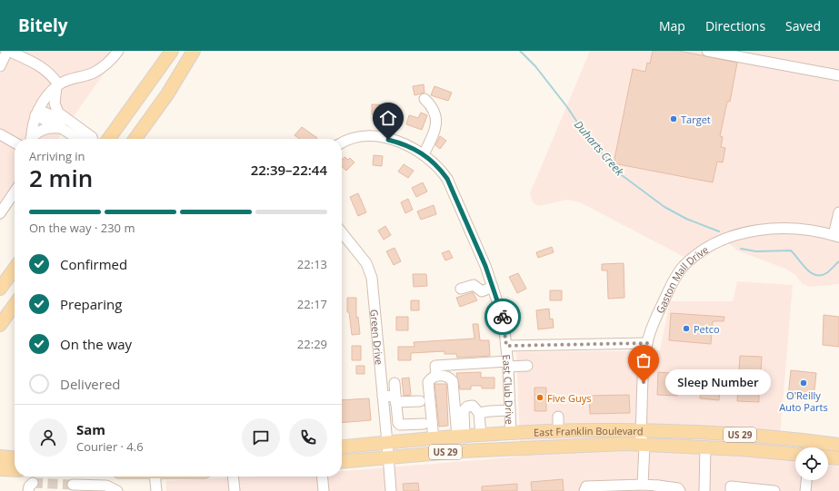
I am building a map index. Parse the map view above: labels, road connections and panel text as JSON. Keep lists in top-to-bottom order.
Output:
{
  "streets": {
    "main road": ["East Franklin Boulevard", "US 29"],
    "street": ["Gaston Mall Drive", "Green Drive", "East Club Drive"]
  },
  "crossings": [
    ["Gaston Mall Drive", "East Franklin Boulevard"],
    ["Green Drive", "East Franklin Boulevard"],
    ["East Club Drive", "East Franklin Boulevard"]
  ],
  "water": ["Duharts Creek"],
  "places": [
    "Target",
    "Petco",
    "Sleep Number",
    "O'Reilly Auto Parts",
    "Five Guys"
  ],
  "page": {
    "header": "Bitely",
    "nav": ["Map", "Directions", "Saved"],
    "heading": ["2 min", "Arriving in", "22:39–22:44"],
    "panel": ["Sam", "Courier · 4.6"],
    "bar": "On the way · 230 m",
    "list": [
      ["Confirmed", "22:13"],
      ["Preparing", "22:17"],
      ["On the way", "22:29"],
      "Delivered"
    ],
    "bubble": "Sleep Number"
  }
}
